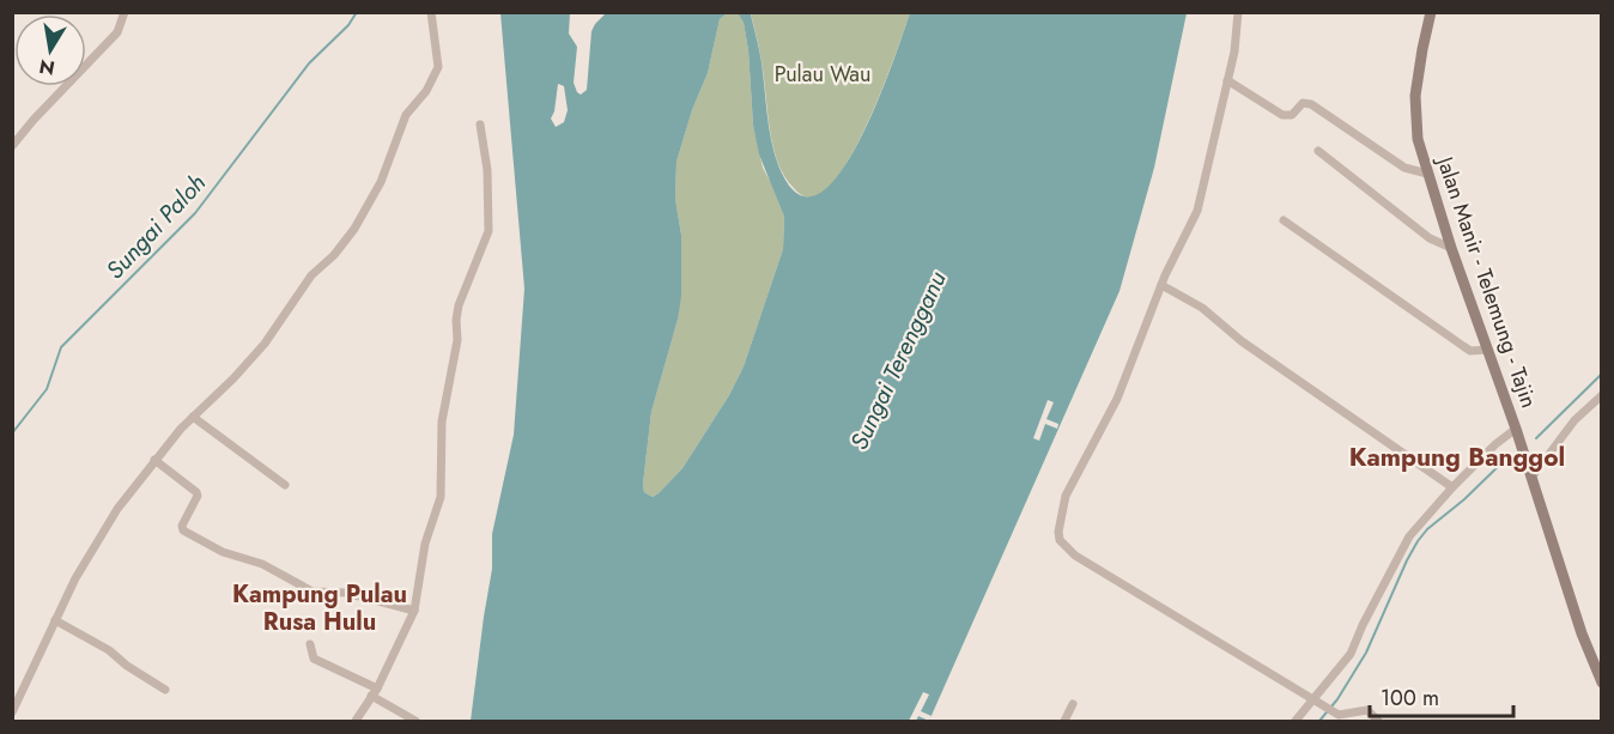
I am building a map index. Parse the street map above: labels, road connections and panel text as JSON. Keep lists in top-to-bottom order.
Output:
{
  "streets": {
    "main road": ["Jalan Manir - Telemung - Tajin"]
  },
  "districts": ["Kampung Banggol", "Kampung Pulau Rusa Hulu"],
  "water": ["Sungai Paloh", "Sungai Terengganu"],
  "parks": ["Pulau Wau"],
  "scale_bar": "100 m",
  "north": "bottom"
}
